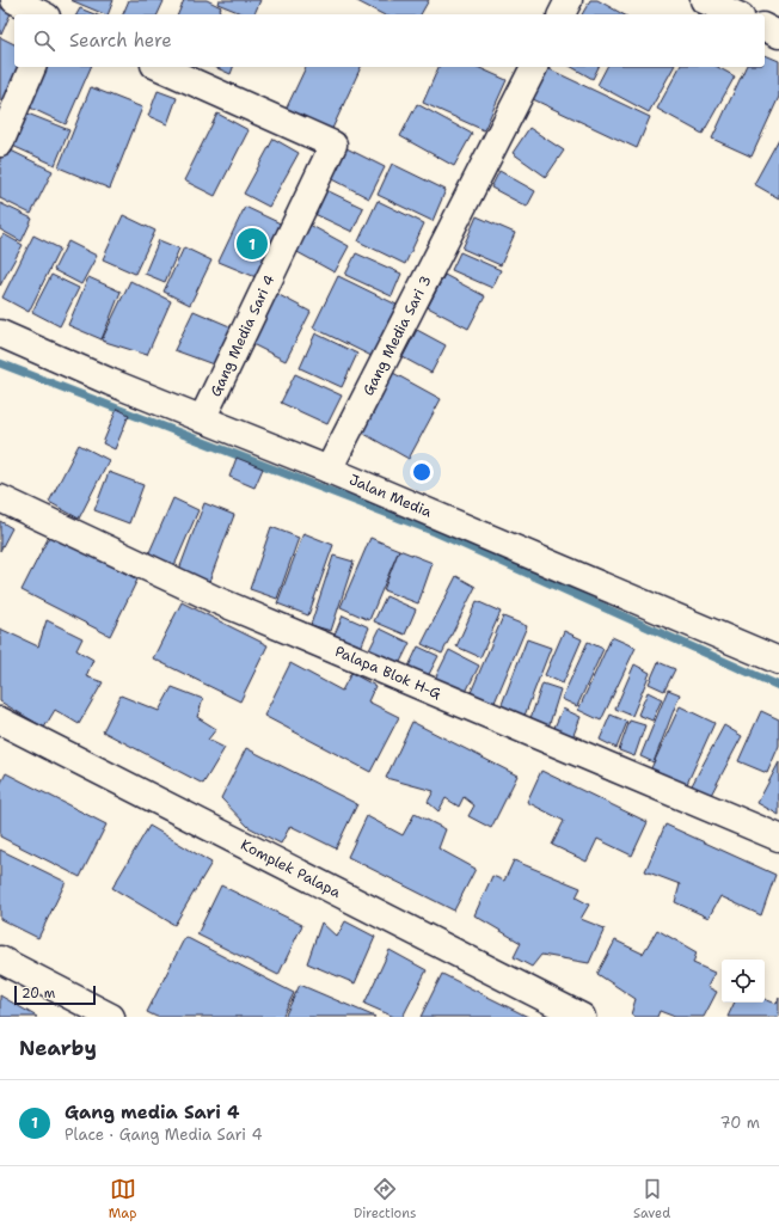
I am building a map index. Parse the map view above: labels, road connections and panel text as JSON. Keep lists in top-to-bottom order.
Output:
{
  "streets": {
    "street": [
      "Gang Media Sari 4",
      "Gang Media Sari 3",
      "Jalan Media",
      "Palapa Blok H-G",
      "Komplek Palapa"
    ]
  },
  "crossings": [
    ["Gang Media Sari 4", "Jalan Media"],
    ["Gang Media Sari 3", "Jalan Media"]
  ],
  "scale_bar": "20 m",
  "page": {
    "search": "Search here",
    "pins": "1",
    "scale": "20 m",
    "heading": "Nearby",
    "list": [
      {
        "mark": "1",
        "name": "Gang media Sari 4",
        "note": "Place · Gang Media Sari 4",
        "value": "70 m"
      }
    ],
    "nav": ["Map", "Directions", "Saved"]
  }
}
